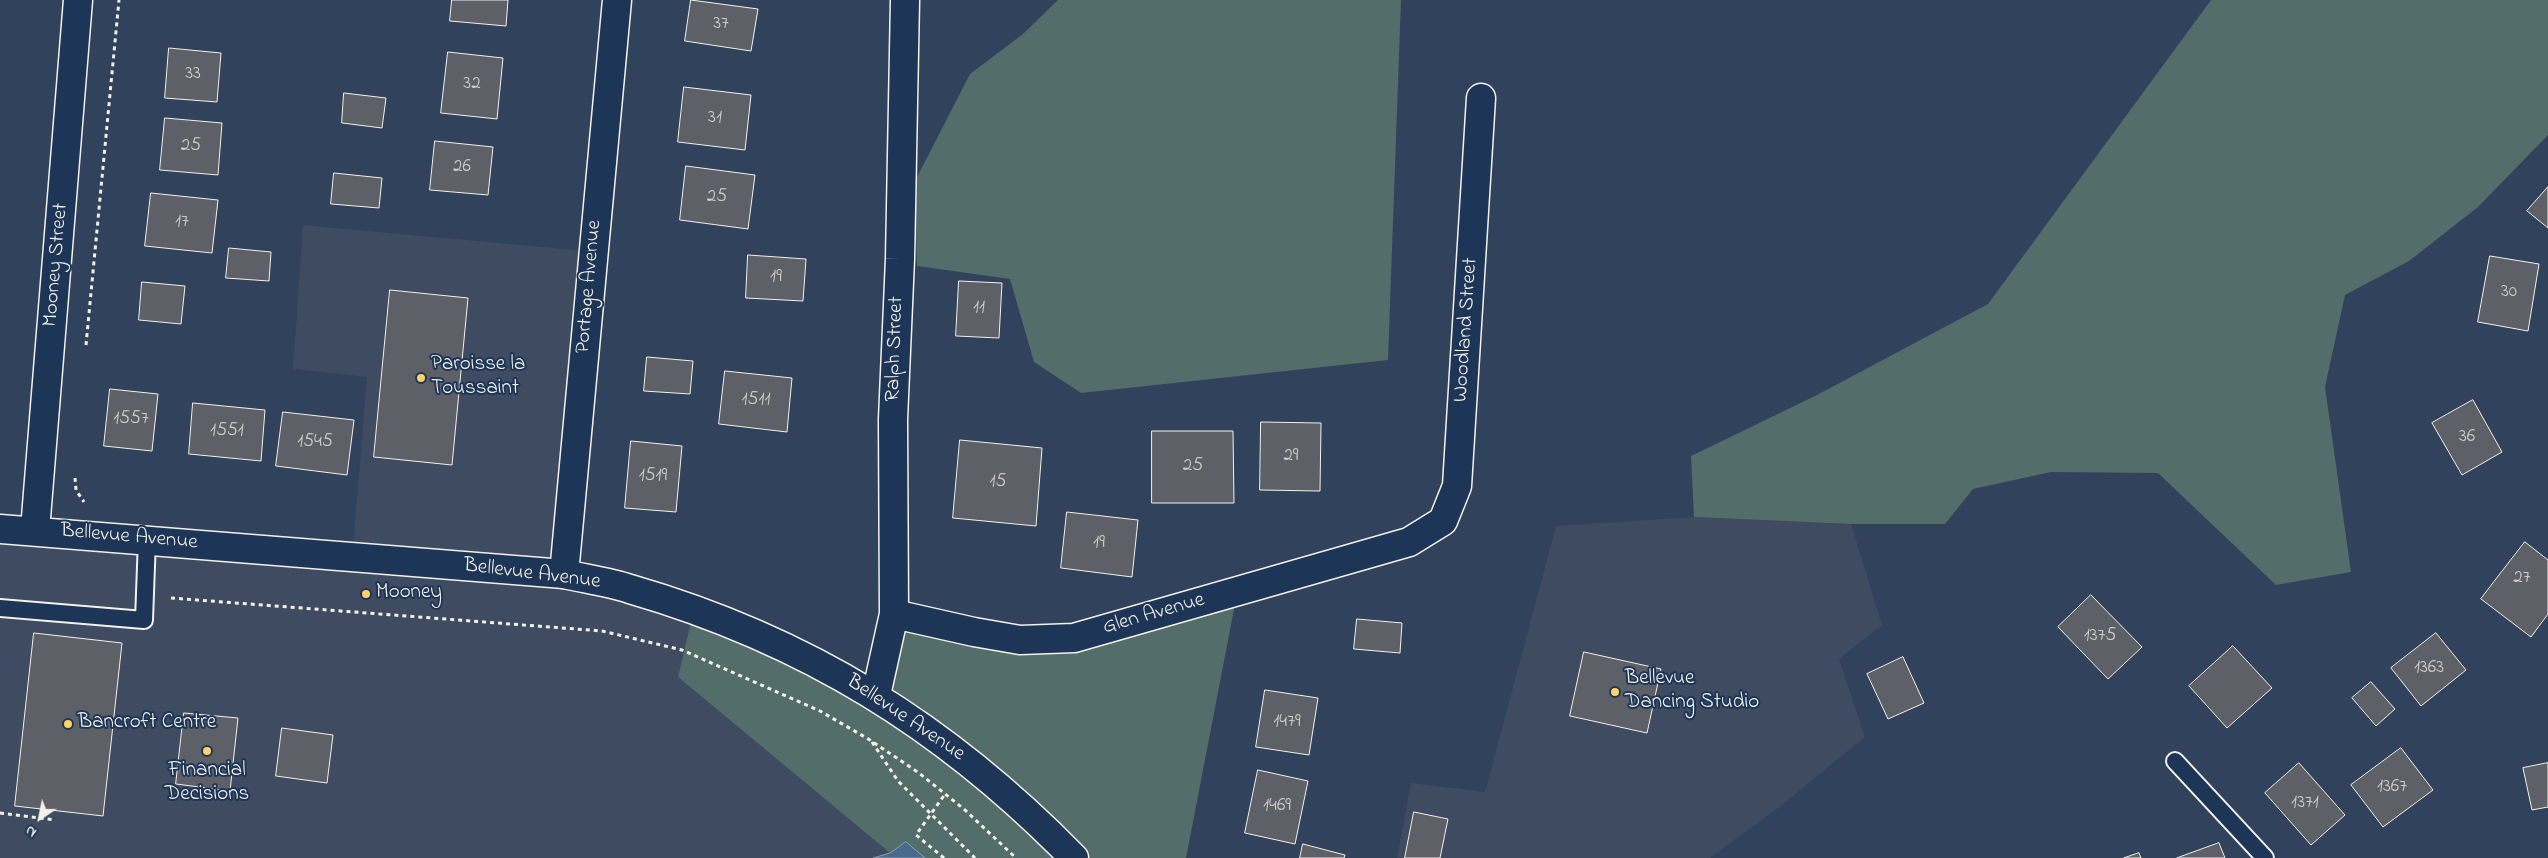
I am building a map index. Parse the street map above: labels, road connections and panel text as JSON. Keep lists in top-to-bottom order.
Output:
{
  "streets": {
    "street": [
      "Mooney Street",
      "Portage Avenue",
      "Woodland Street",
      "Ralph Street",
      "Bellevue Avenue",
      "Glen Avenue"
    ]
  },
  "crossings": [
    ["Mooney Street", "Bellevue Avenue"],
    ["Portage Avenue", "Bellevue Avenue"],
    ["Woodland Street", "Glen Avenue"],
    ["Ralph Street", "Bellevue Avenue"],
    ["Ralph Street", "Glen Avenue"]
  ],
  "places": [
    "Paroisse la Toussaint",
    "Mooney",
    "Bellevue Dancing Studio",
    "Bancroft Centre",
    "Financial Decisions"
  ],
  "house_numbers": [
    "37",
    "33",
    "32",
    "31",
    "25",
    "26",
    "25",
    "17",
    "19",
    "30",
    "11",
    "1511",
    "1557",
    "1551",
    "36",
    "1545",
    "29",
    "25",
    "1519",
    "15",
    "19",
    "27",
    "1375",
    "1363",
    "1479",
    "1367",
    "1371",
    "1469"
  ],
  "north": "bottom left"
}
